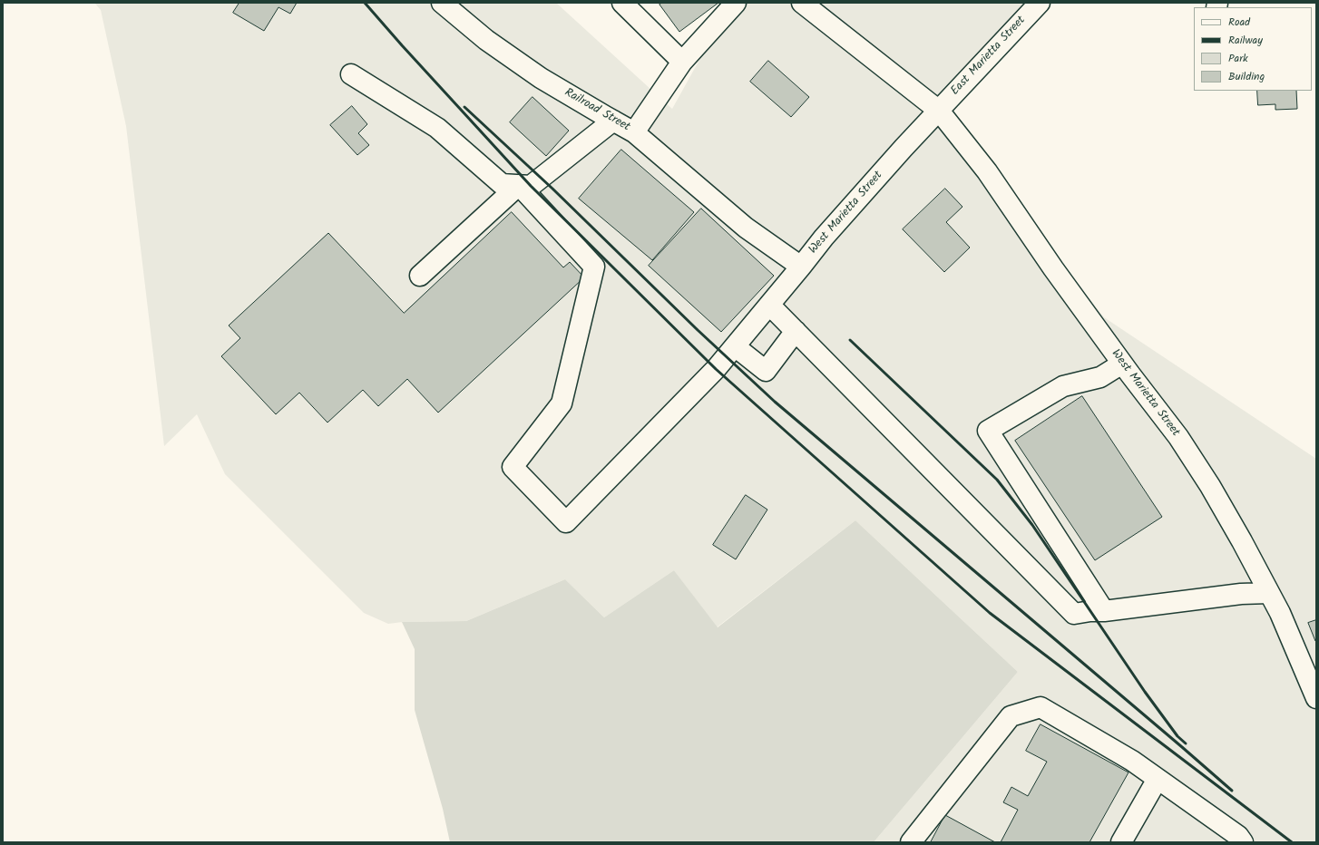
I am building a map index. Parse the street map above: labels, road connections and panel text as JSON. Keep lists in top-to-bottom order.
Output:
{
  "streets": {
    "street": ["East Marietta Street", "Railroad Street", "West Marietta Street"]
  },
  "crossings": [
    ["East Marietta Street", "West Marietta Street"],
    ["Railroad Street", "West Marietta Street"]
  ],
  "legend": [
    "Road",
    "Railway",
    "Park",
    "Building"
  ]
}
